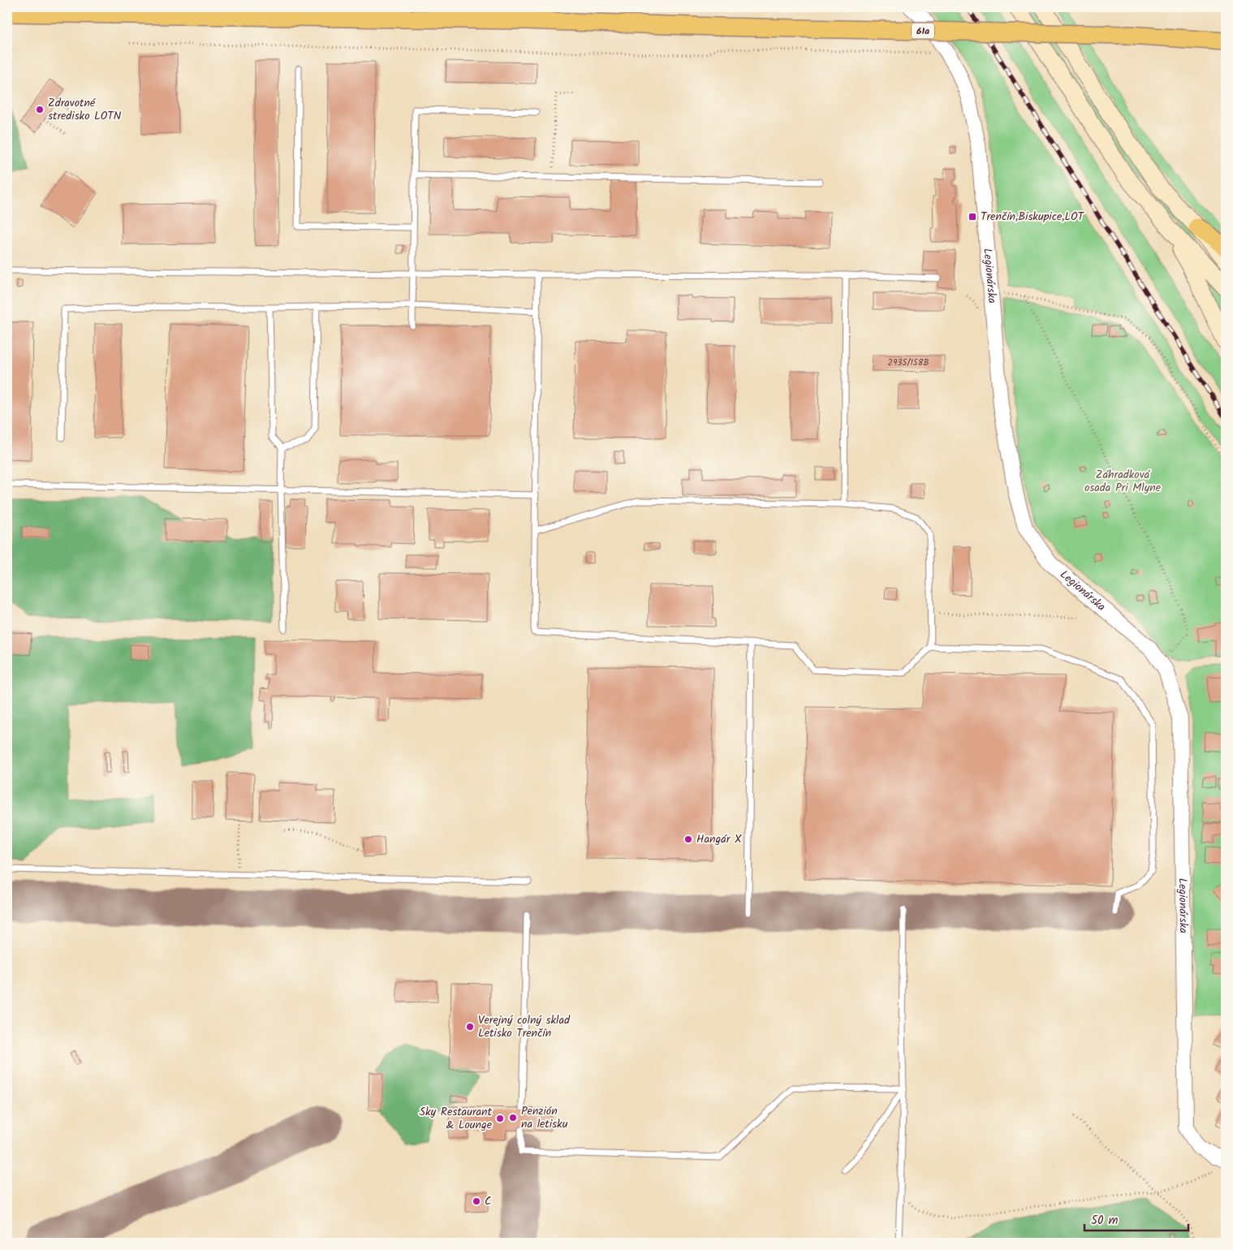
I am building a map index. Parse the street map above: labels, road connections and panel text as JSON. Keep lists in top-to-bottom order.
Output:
{
  "streets": {
    "main road": ["61a"],
    "street": ["Legionárska"]
  },
  "parks": ["Záhradková osada Pri Mlyne"],
  "places": {
    "other": [
      "Zdravotné stredisko LOTN",
      "Hangár X",
      "Verejný colný sklad Letisko Trenčín",
      "Penzión na letisku",
      "Sky Restaurant & Lounge",
      "C"
    ],
    "transit": ["Trenčín,Biskupice,LOT"]
  },
  "house_numbers": ["2935/158B"],
  "scale_bar": "50 m"
}
